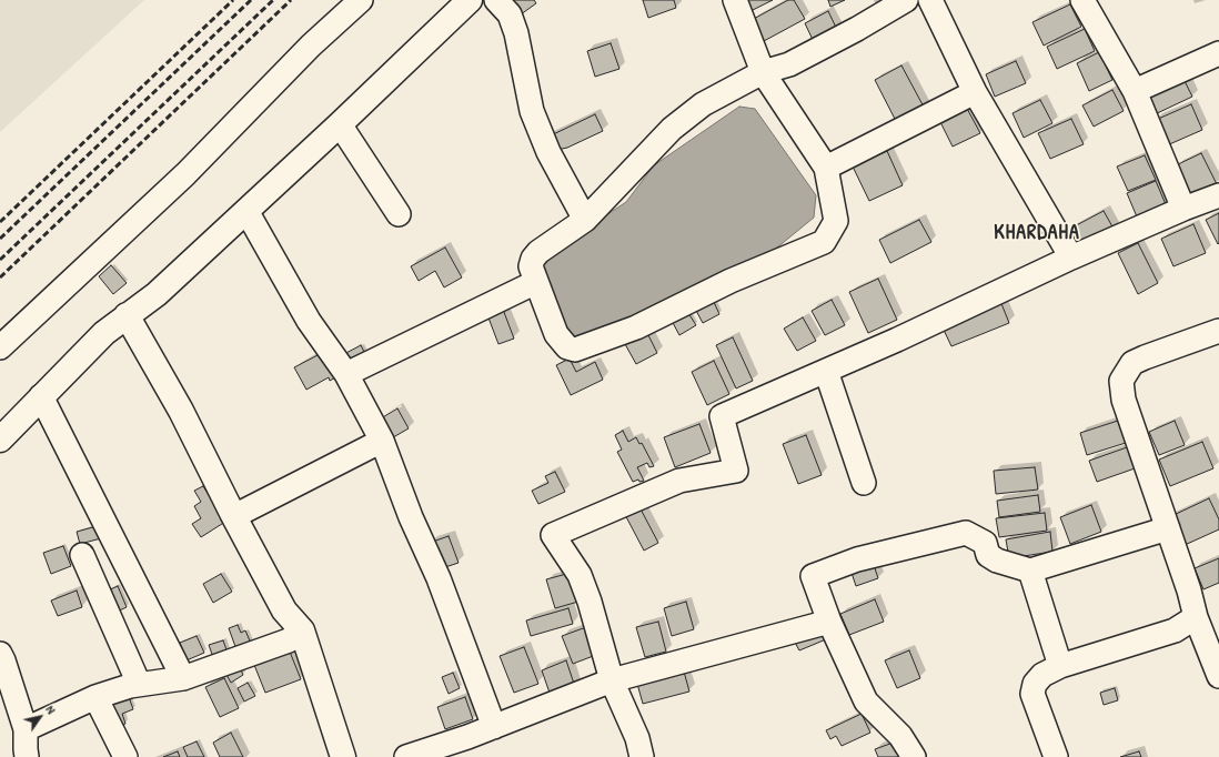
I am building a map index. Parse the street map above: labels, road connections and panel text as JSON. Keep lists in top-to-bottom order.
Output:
{
  "districts": ["KHARDAHA"],
  "north": "top right"
}
